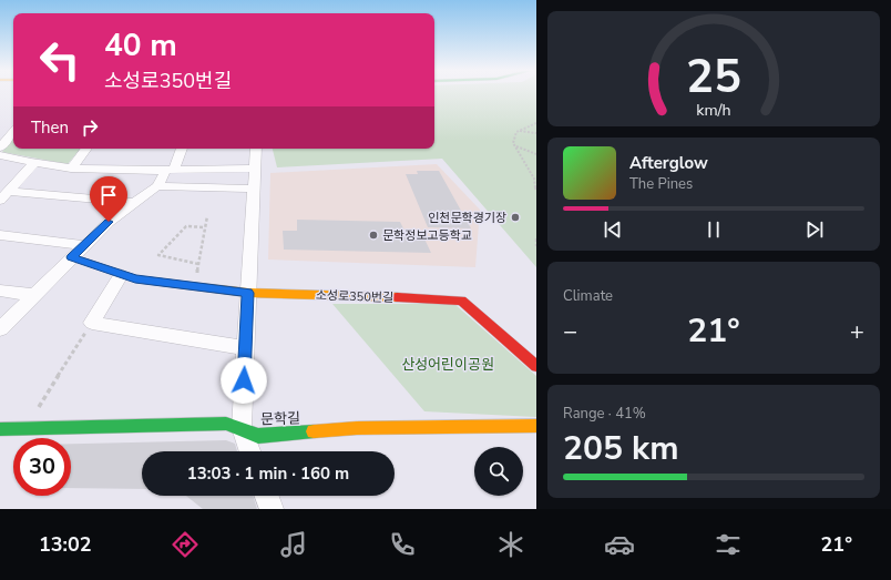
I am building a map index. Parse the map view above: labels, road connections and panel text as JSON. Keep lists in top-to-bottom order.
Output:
{
  "streets": {
    "street": ["소성로350번길", "문학길"]
  },
  "parks": ["산성어린이공원"],
  "places": ["인천문학경기장", "문학정보고등학교"],
  "page": {
    "turn": ["40 m", "소성로350번길"],
    "then": "Then",
    "song": ["Afterglow", "The Pines"],
    "tile": [
      "Climate",
      ["Range · 41%", "205 km"]
    ],
    "heat": ["−", "21°", "+"],
    "limit": "30",
    "trip": "13:03 · 1 min · 160 m",
    "tabs": ["13:02", "21°"],
    "gauge": ["25", "km/h"]
  }
}
